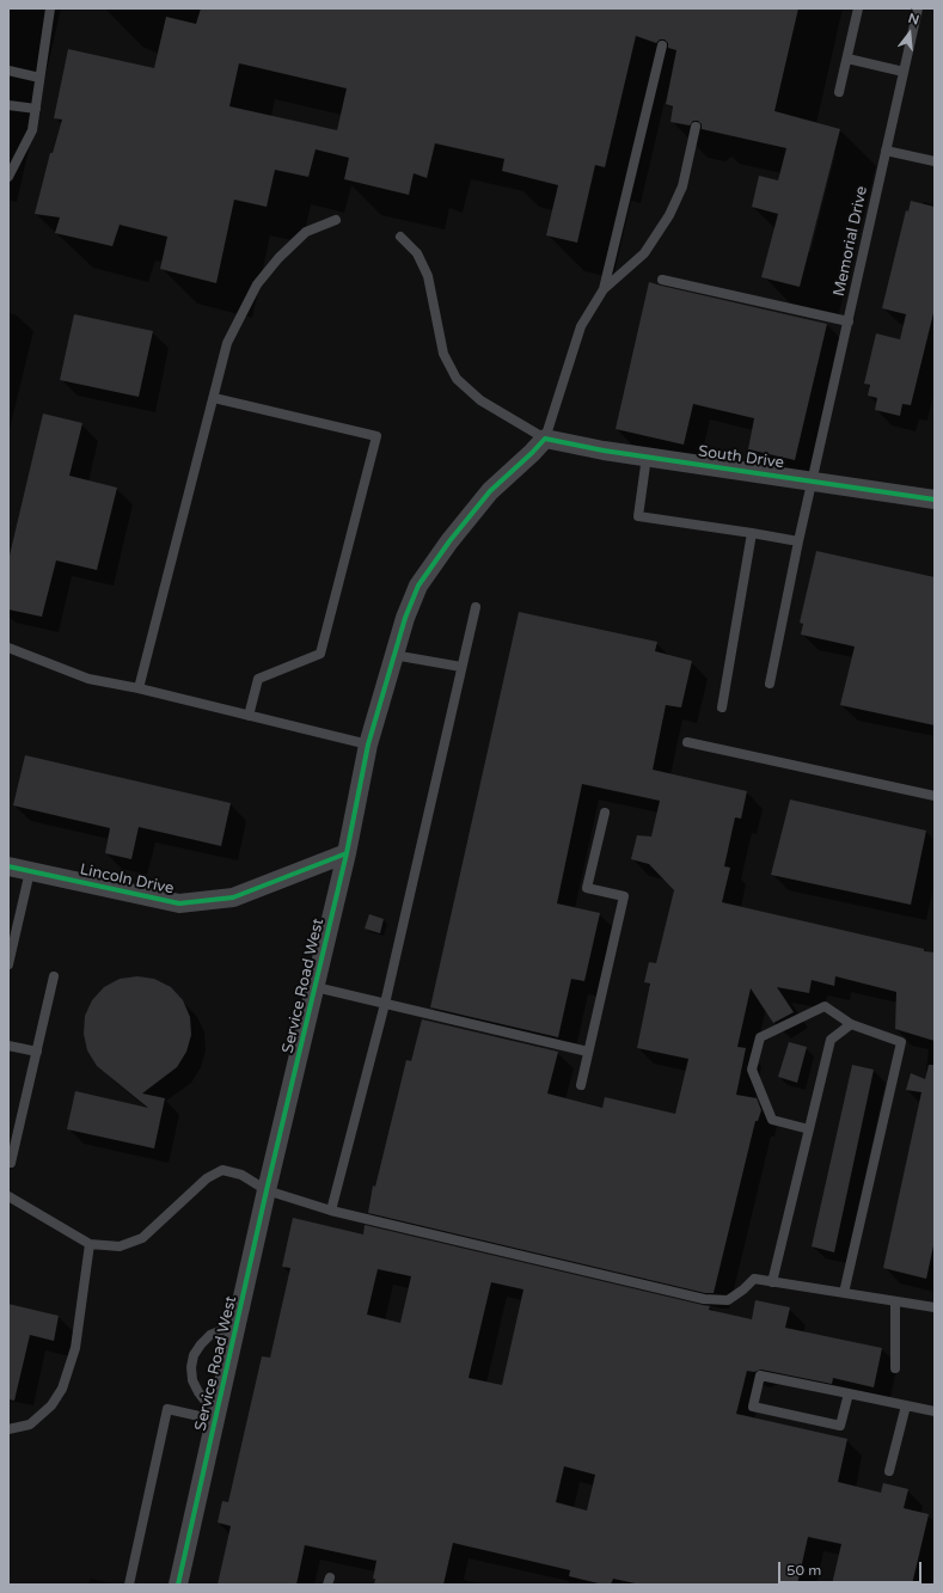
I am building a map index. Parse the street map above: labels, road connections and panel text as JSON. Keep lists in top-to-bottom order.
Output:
{
  "streets": {
    "street": ["South Drive", "Lincoln Drive", "Service Road West"],
    "lane": ["Memorial Drive"]
  },
  "crossings": [
    ["Memorial Drive", "South Drive"],
    ["South Drive", "Service Road West"],
    ["Lincoln Drive", "Service Road West"]
  ],
  "scale_bar": "50 m",
  "north": "top"
}
